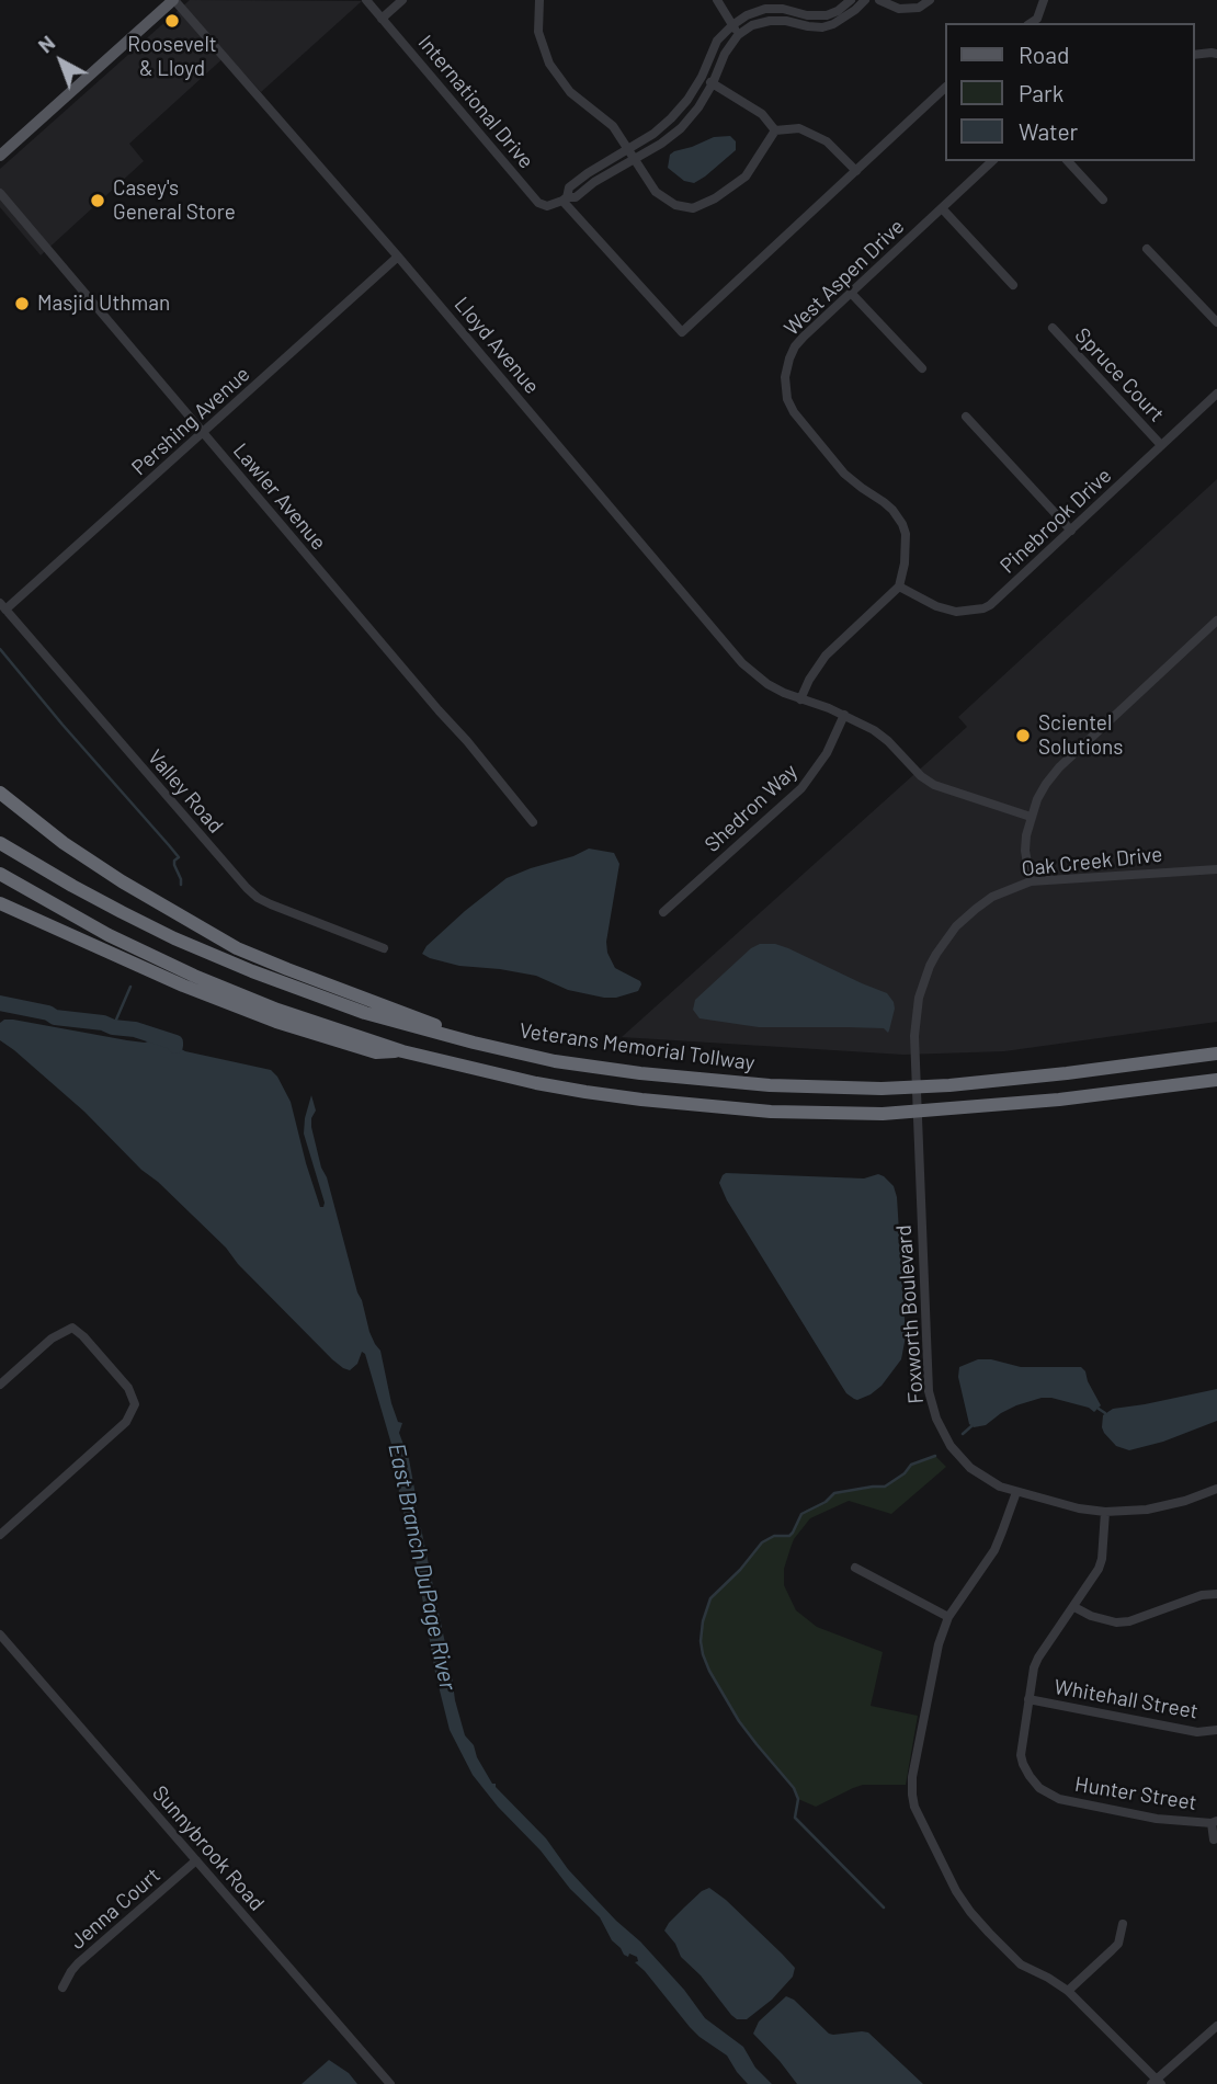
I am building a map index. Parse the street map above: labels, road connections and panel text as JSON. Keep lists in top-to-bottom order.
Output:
{
  "streets": {
    "highway": ["Veterans Memorial Tollway"],
    "street": [
      "International Drive",
      "West Aspen Drive",
      "Lloyd Avenue",
      "Spruce Court",
      "Pershing Avenue",
      "Lawler Avenue",
      "Pinebrook Drive",
      "Valley Road",
      "Shedron Way",
      "Oak Creek Drive",
      "Foxworth Boulevard",
      "Whitehall Street",
      "Hunter Street",
      "Sunnybrook Road",
      "Jenna Court"
    ]
  },
  "crossings": [
    ["West Aspen Drive", "Pinebrook Drive"],
    ["Lloyd Avenue", "Pershing Avenue"],
    ["Lloyd Avenue", "Shedron Way"],
    ["Spruce Court", "Pinebrook Drive"],
    ["Pershing Avenue", "Lawler Avenue"],
    ["Pershing Avenue", "Valley Road"],
    ["Oak Creek Drive", "Foxworth Boulevard"],
    ["Foxworth Boulevard", "Hunter Street"],
    ["Whitehall Street", "Hunter Street"],
    ["Sunnybrook Road", "Jenna Court"]
  ],
  "water": ["East Branch DuPage River"],
  "places": [
    "Roosevelt & Lloyd",
    "Casey's General Store",
    "Masjid Uthman",
    "Scientel Solutions"
  ],
  "legend": ["Road", "Park", "Water"],
  "north": "top left"
}
